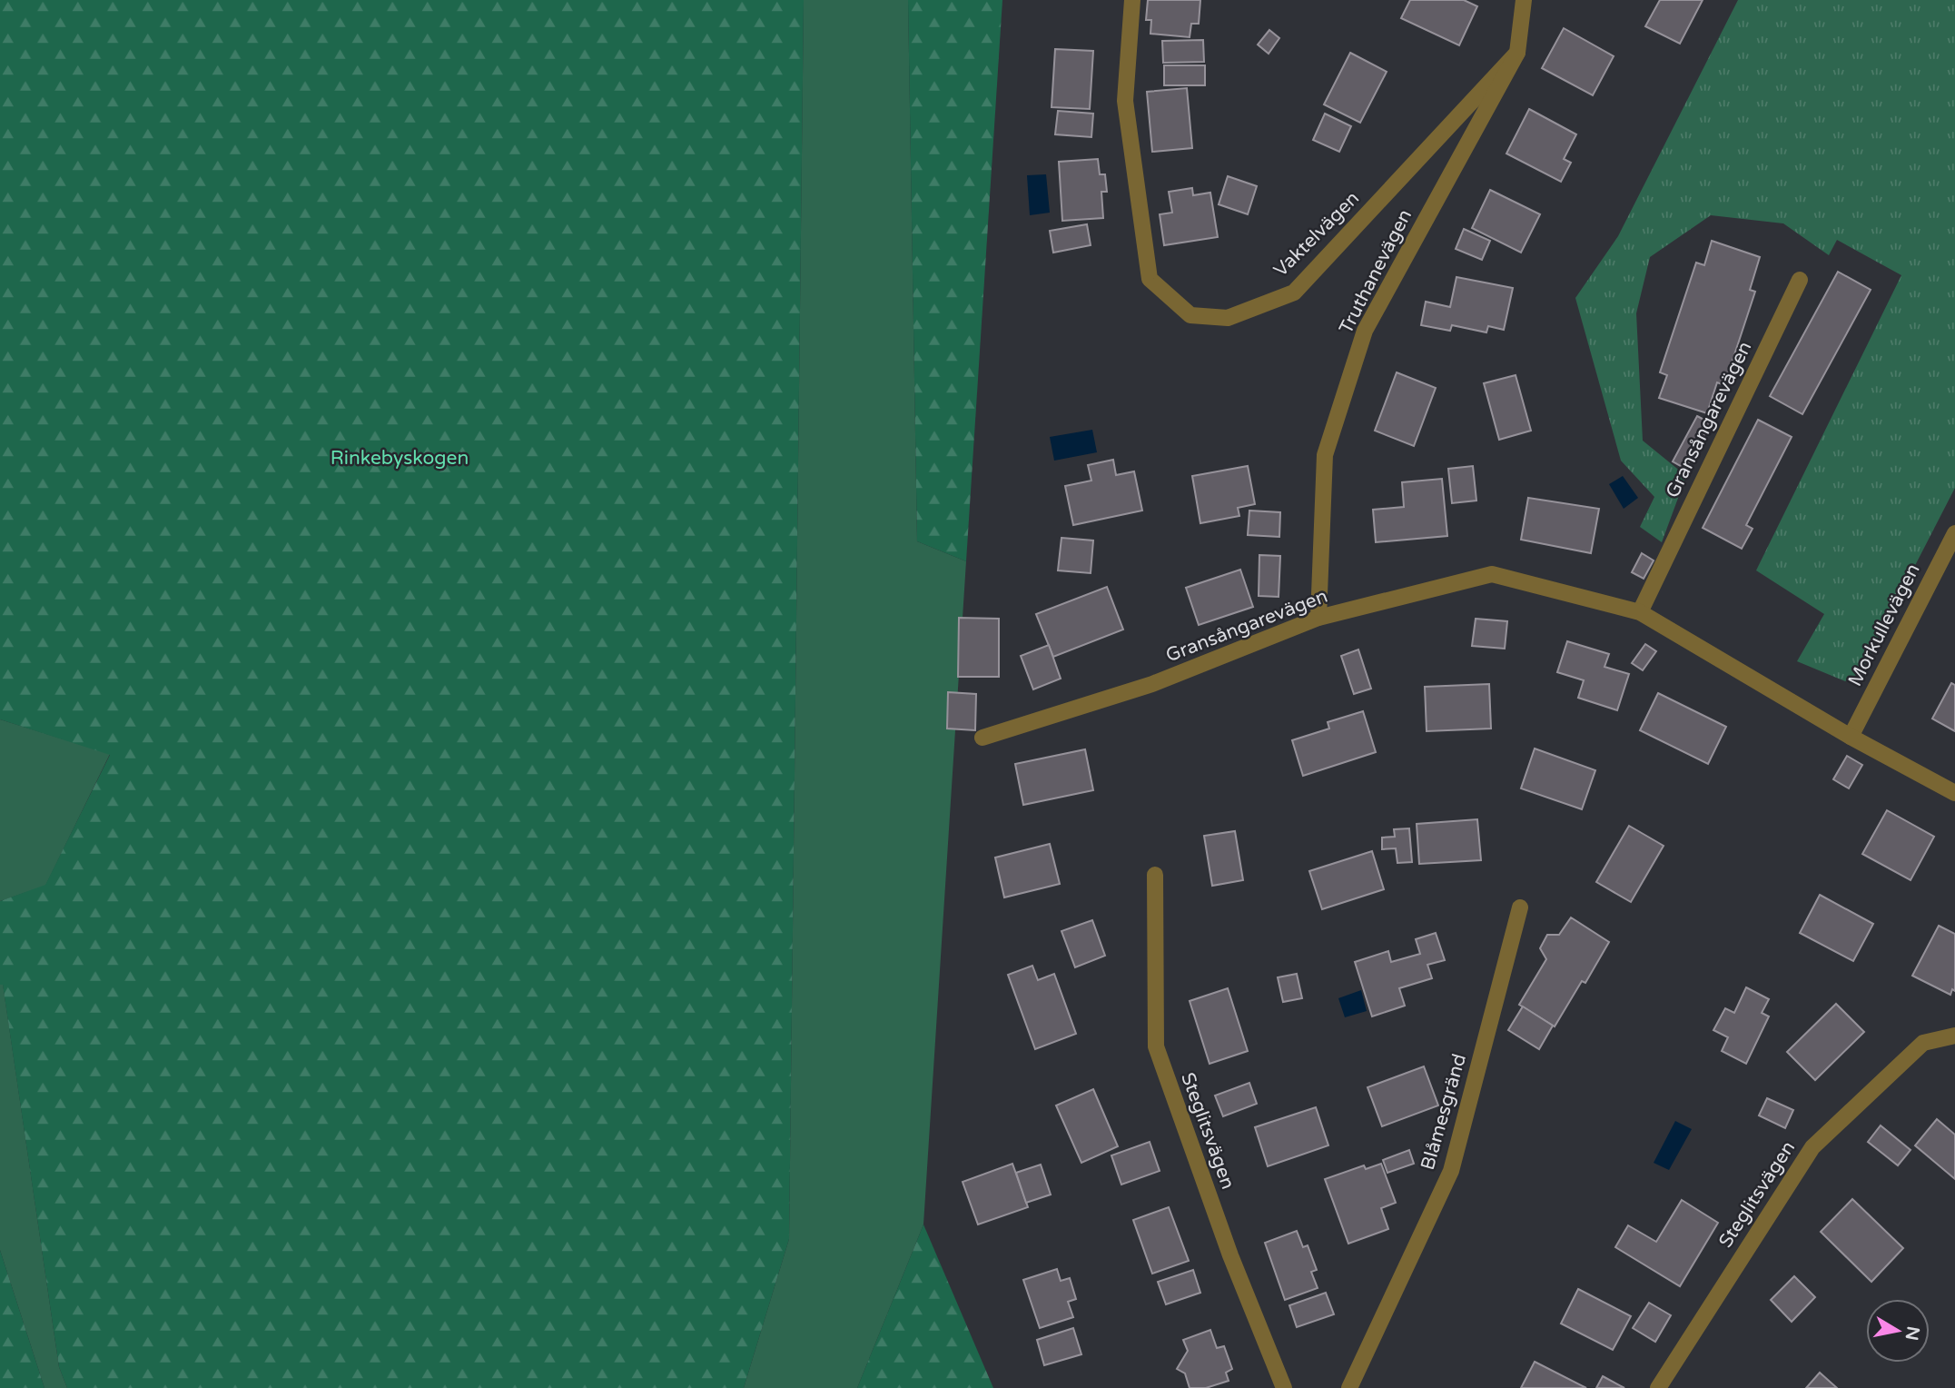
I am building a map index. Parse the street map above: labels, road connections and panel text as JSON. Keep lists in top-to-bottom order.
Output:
{
  "streets": {
    "street": [
      "Vaktelvägen",
      "Truthanevägen",
      "Gransångarevägen",
      "Morkullevägen",
      "Blåmesgränd",
      "Steglitsvägen"
    ]
  },
  "crossings": [
    ["Vaktelvägen", "Truthanevägen"],
    ["Truthanevägen", "Gransångarevägen"],
    ["Gransångarevägen", "Morkullevägen"]
  ],
  "parks": ["Rinkebyskogen"],
  "north": "right"
}
